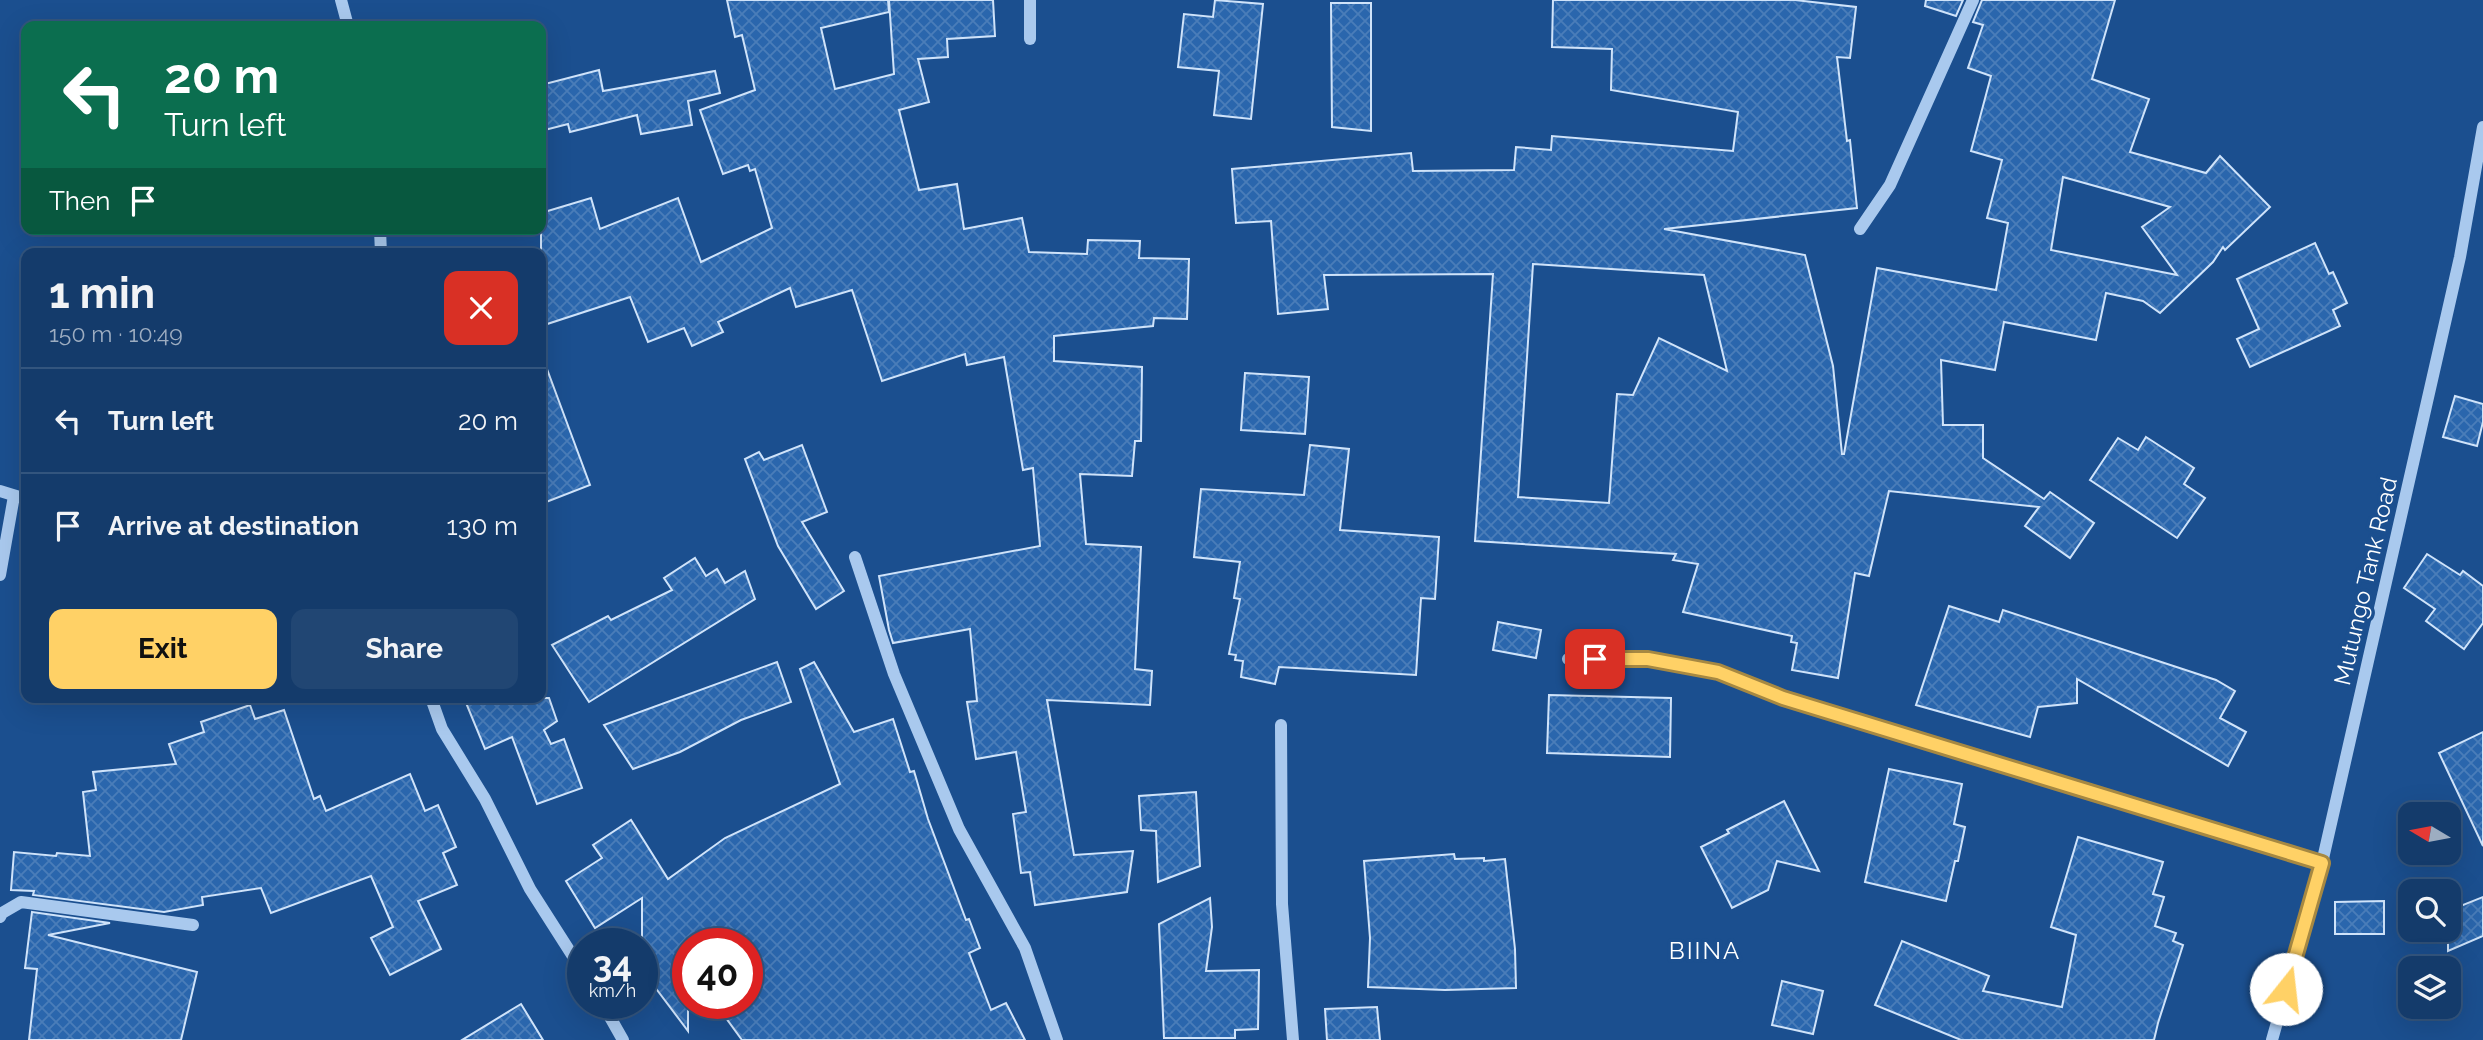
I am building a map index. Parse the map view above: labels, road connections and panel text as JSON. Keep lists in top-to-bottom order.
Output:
{
  "streets": {
    "street": ["Mutungo Tank Road"]
  },
  "districts": ["BIINA"],
  "north": "left",
  "page": {
    "turn": ["20 m", "Turn left"],
    "then": "Then",
    "heading": ["1 min", "150 m · 10:49"],
    "list": [
      {
        "name": "Turn left",
        "value": "20 m"
      },
      {
        "name": "Arrive at destination",
        "value": "130 m"
      }
    ],
    "buttons": ["Exit", "Share"],
    "speed": "34 km/h",
    "limit": "40"
  }
}
